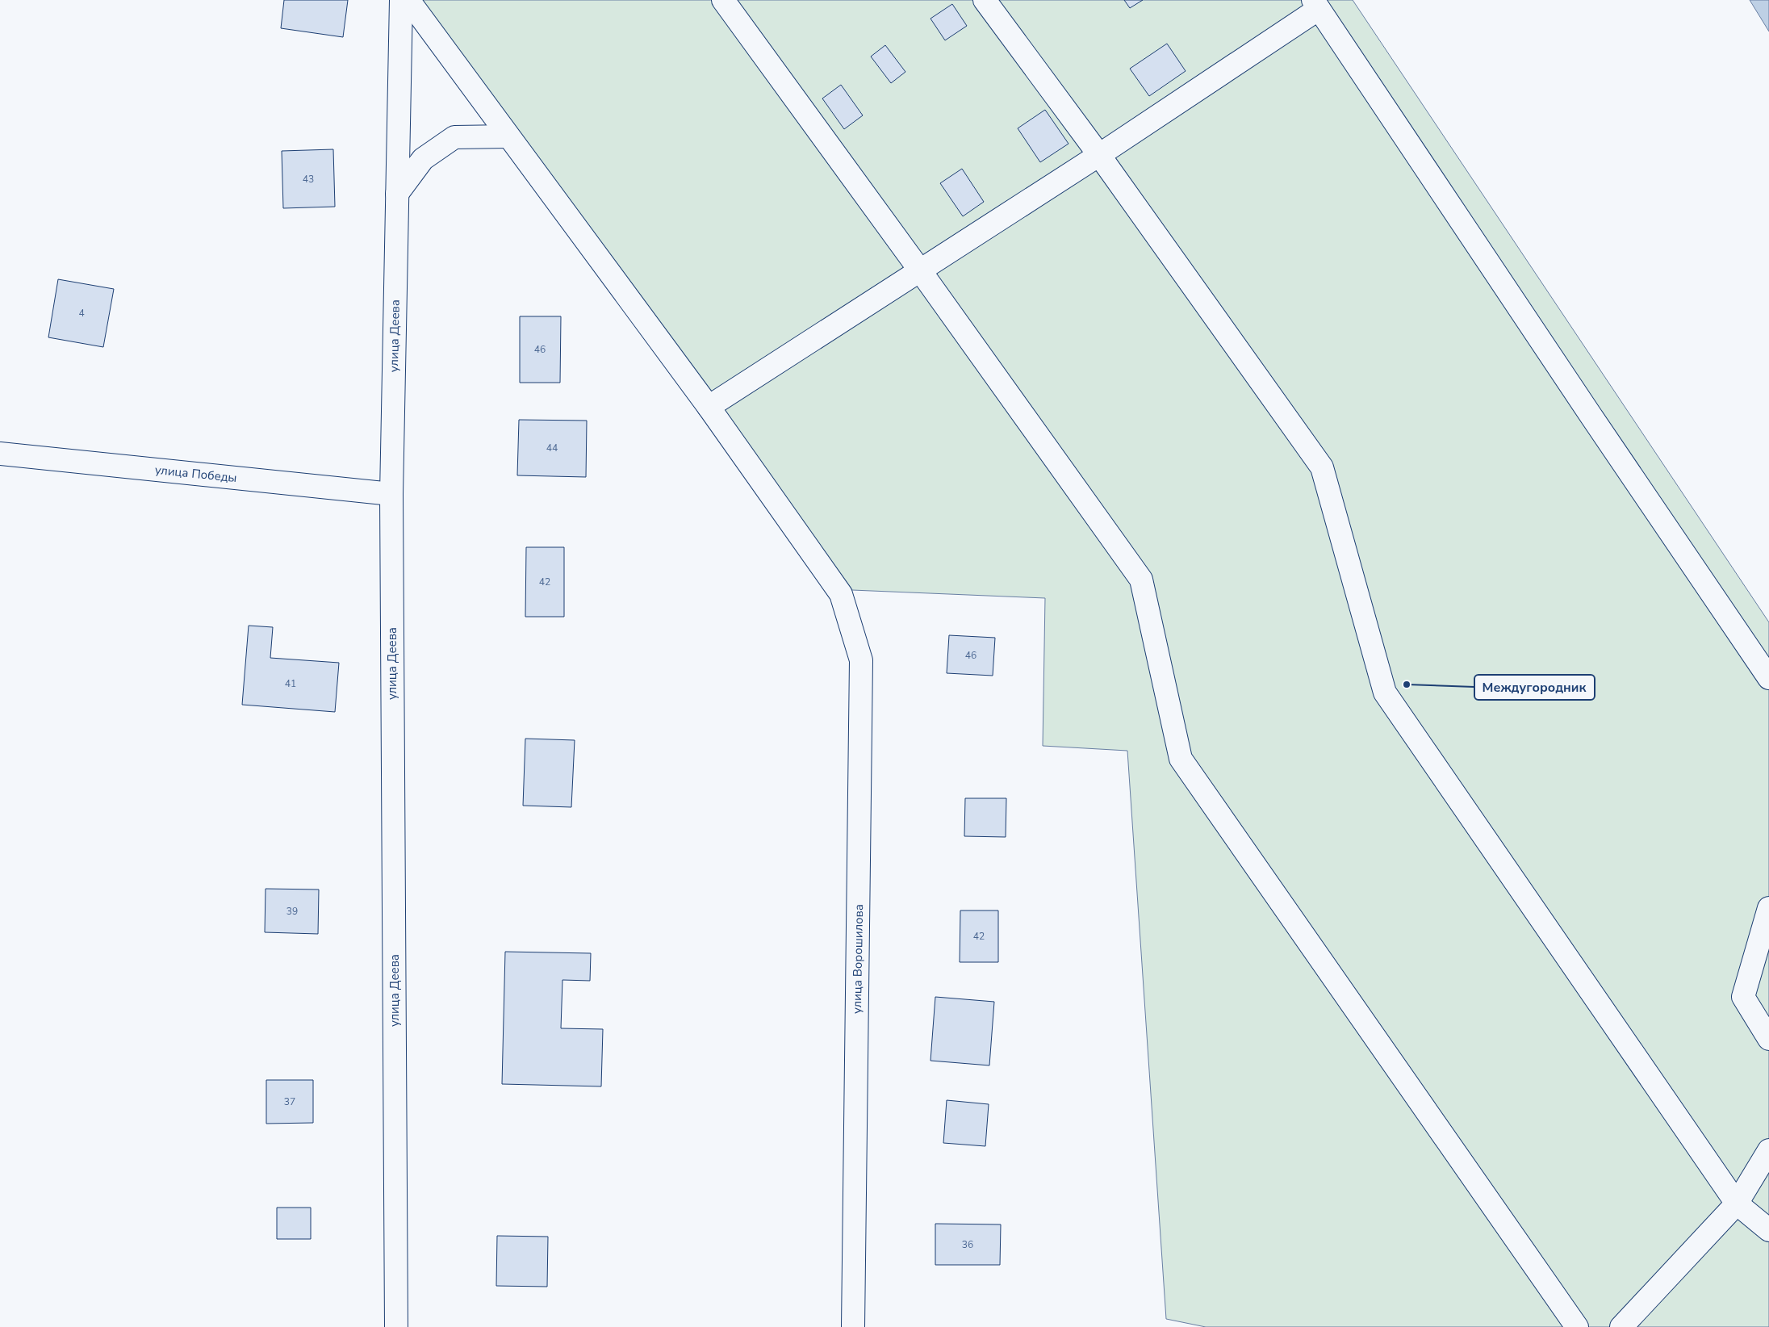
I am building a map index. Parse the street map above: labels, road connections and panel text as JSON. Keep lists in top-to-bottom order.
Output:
{
  "streets": {
    "street": ["улица Деева", "улица Победы", "улица Ворошилова"]
  },
  "crossings": [
    ["улица Деева", "улица Победы"]
  ],
  "places": ["Междугородник"],
  "house_numbers": [
    "43",
    "4",
    "46",
    "44",
    "42",
    "46",
    "41",
    "39",
    "42",
    "37",
    "36"
  ]
}
